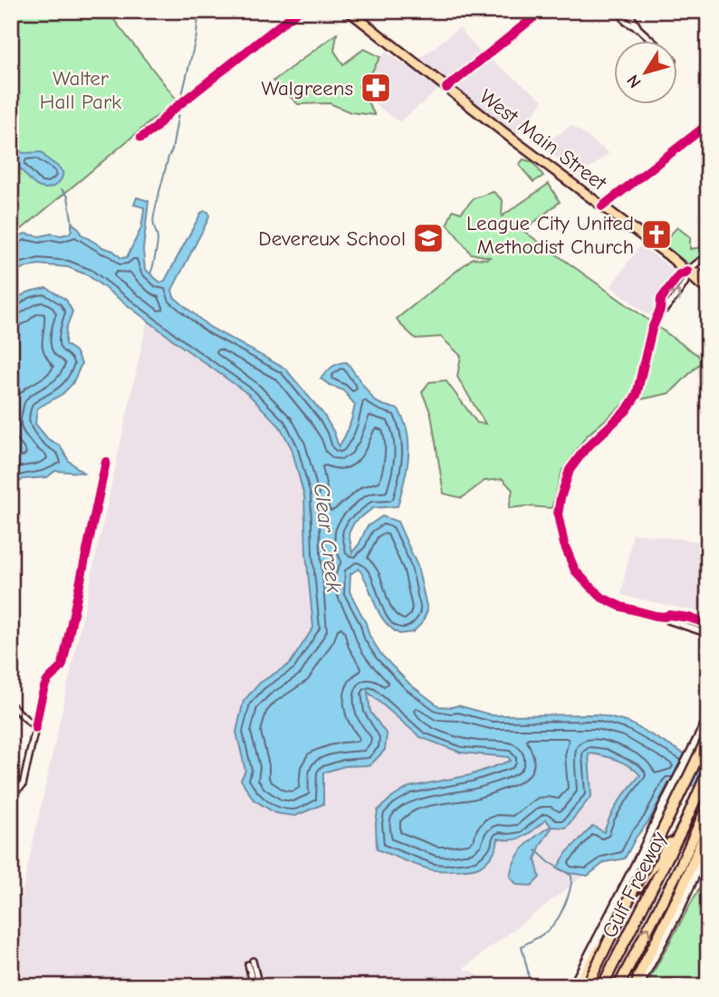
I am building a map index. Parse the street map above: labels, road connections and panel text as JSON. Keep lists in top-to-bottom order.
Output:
{
  "streets": {
    "highway": ["Gulf Freeway"],
    "main road": ["West Main Street"]
  },
  "water": ["Clear Creek"],
  "parks": ["Walter Hall Park"],
  "places": {
    "pharmacy": ["Walgreens"],
    "church": ["League City United Methodist Church"],
    "school or university": ["Devereux School"]
  },
  "north": "bottom left"
}
